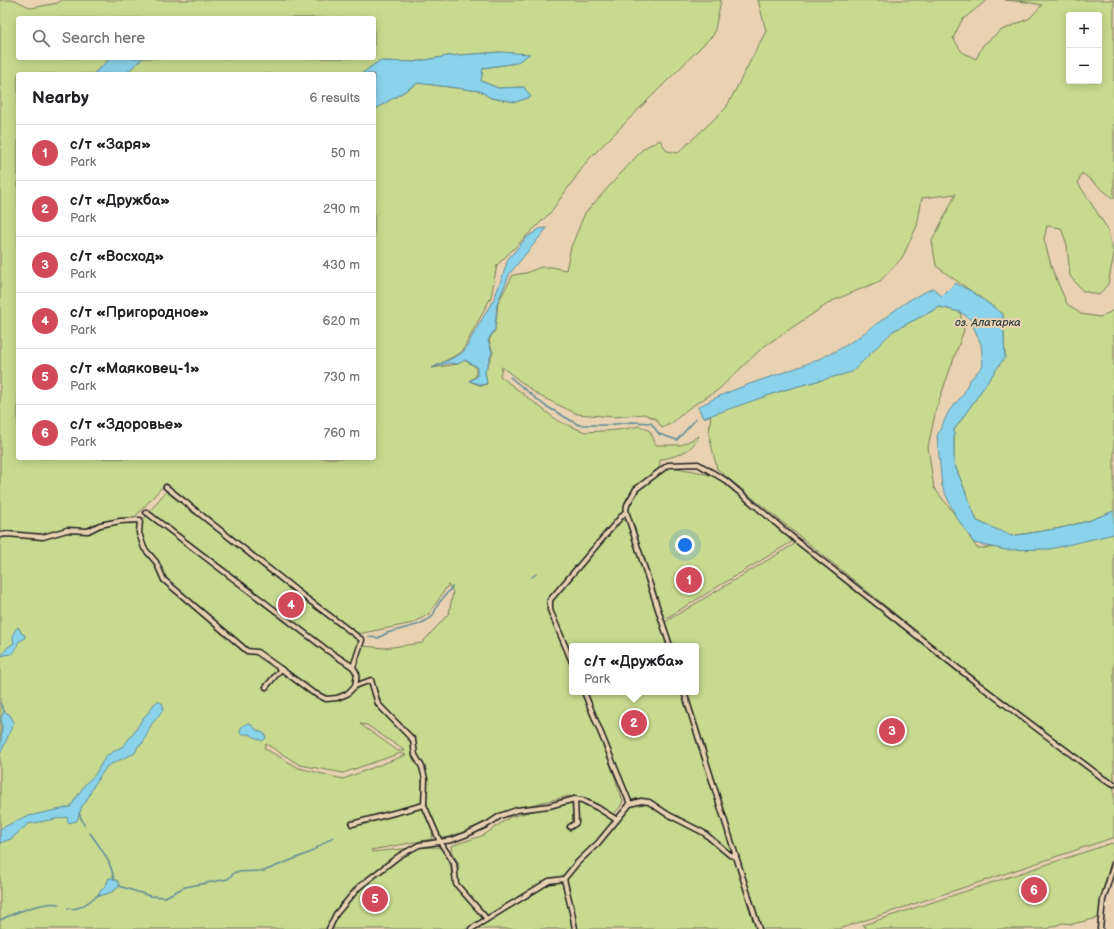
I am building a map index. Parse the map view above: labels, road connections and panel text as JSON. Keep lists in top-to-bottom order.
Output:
{
  "water": ["оз. Алатарка"],
  "page": {
    "map_buttons": ["+", "−"],
    "search": "Search here",
    "heading": ["Nearby", "6 results"],
    "list": [
      {
        "mark": "1",
        "name": "с/т «Заря»",
        "note": "Park",
        "value": "50 m"
      },
      {
        "mark": "2",
        "name": "с/т «Дружба»",
        "note": "Park",
        "value": "290 m"
      },
      {
        "mark": "3",
        "name": "с/т «Восход»",
        "note": "Park",
        "value": "430 m"
      },
      {
        "mark": "4",
        "name": "с/т «Пригородное»",
        "note": "Park",
        "value": "620 m"
      },
      {
        "mark": "5",
        "name": "с/т «Маяковец-1»",
        "note": "Park",
        "value": "730 m"
      },
      {
        "mark": "6",
        "name": "с/т «Здоровье»",
        "note": "Park",
        "value": "760 m"
      }
    ],
    "pins": [
      "1",
      "4",
      "2",
      "3",
      "6",
      "5"
    ],
    "popup": ["с/т «Дружба»", "Park"]
  }
}
